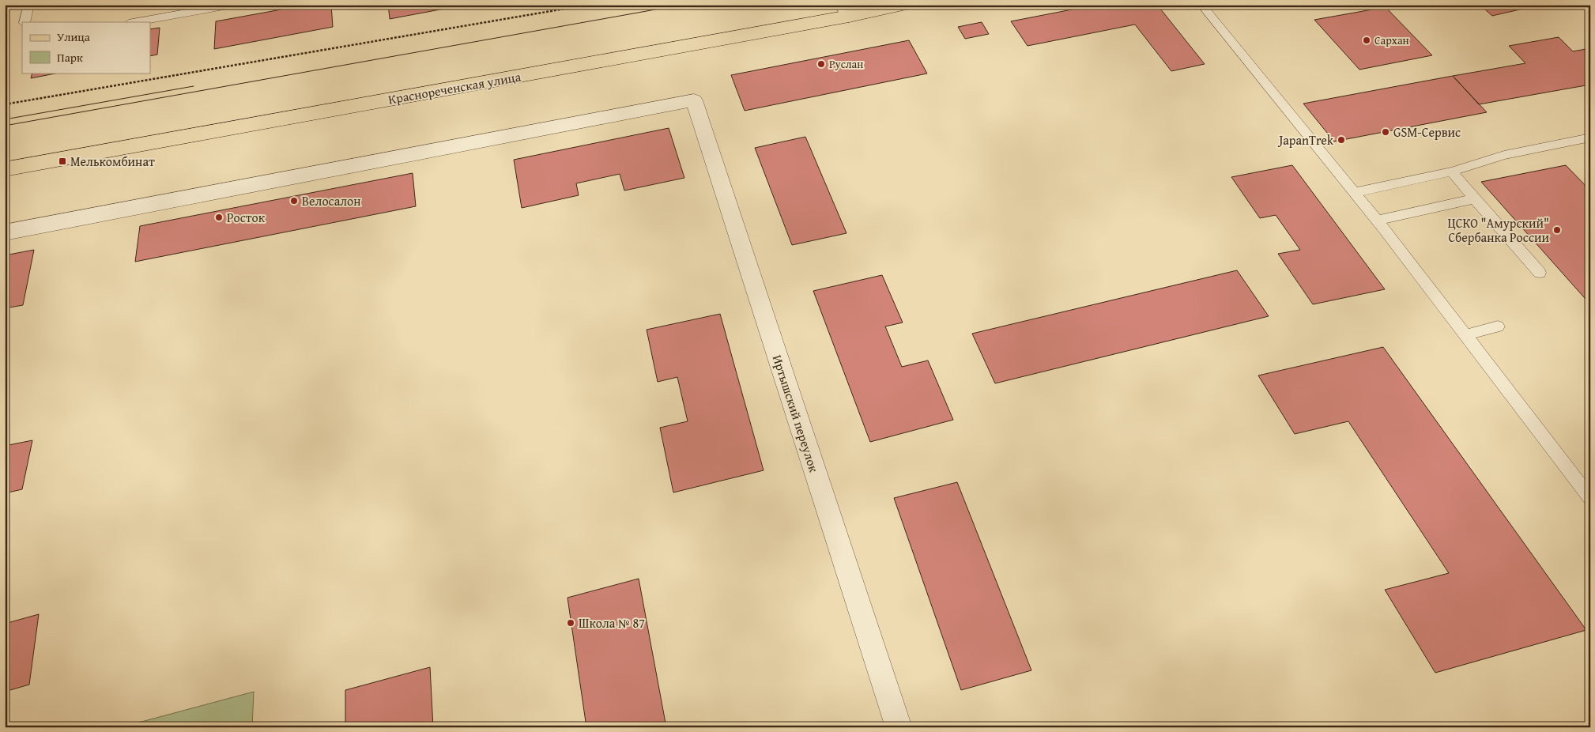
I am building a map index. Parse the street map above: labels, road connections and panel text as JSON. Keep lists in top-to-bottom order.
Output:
{
  "streets": {
    "main road": ["Краснореченская улица"],
    "street": ["Иртышский переулок"]
  },
  "places": {
    "other": [
      "Сархан",
      "Руслан",
      "GSM-Сервис",
      "JapanTrek",
      "Велосалон",
      "Росток",
      "ЦСКО \"Амурский\" Сбербанка России",
      "Школа № 87"
    ],
    "transit": ["Мелькомбинат"]
  },
  "legend": ["Улица", "Парк"]
}
